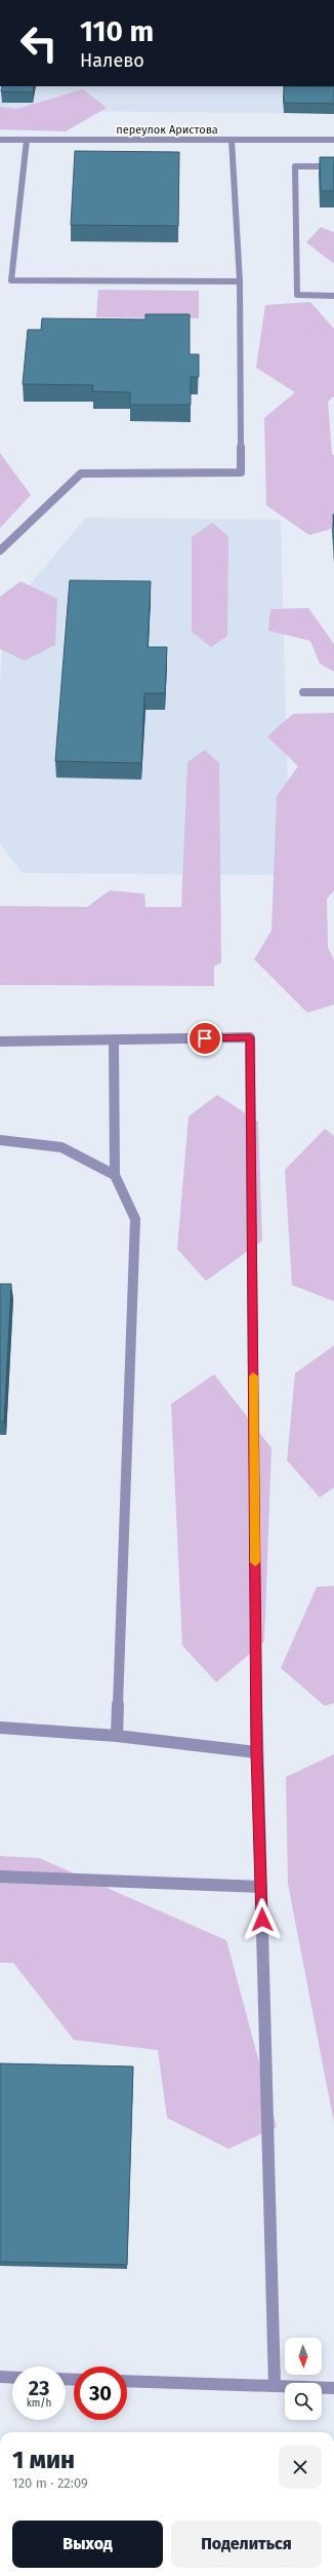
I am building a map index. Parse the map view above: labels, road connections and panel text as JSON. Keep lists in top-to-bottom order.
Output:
{
  "streets": {
    "street": ["переулок Аристова"]
  },
  "north": "bottom",
  "page": {
    "turn": ["110 m", "Налево"],
    "speed": "23 km/h",
    "limit": "30",
    "heading": ["1 мин", "120 m · 22:09"],
    "buttons": ["Выход", "Поделиться"]
  }
}
